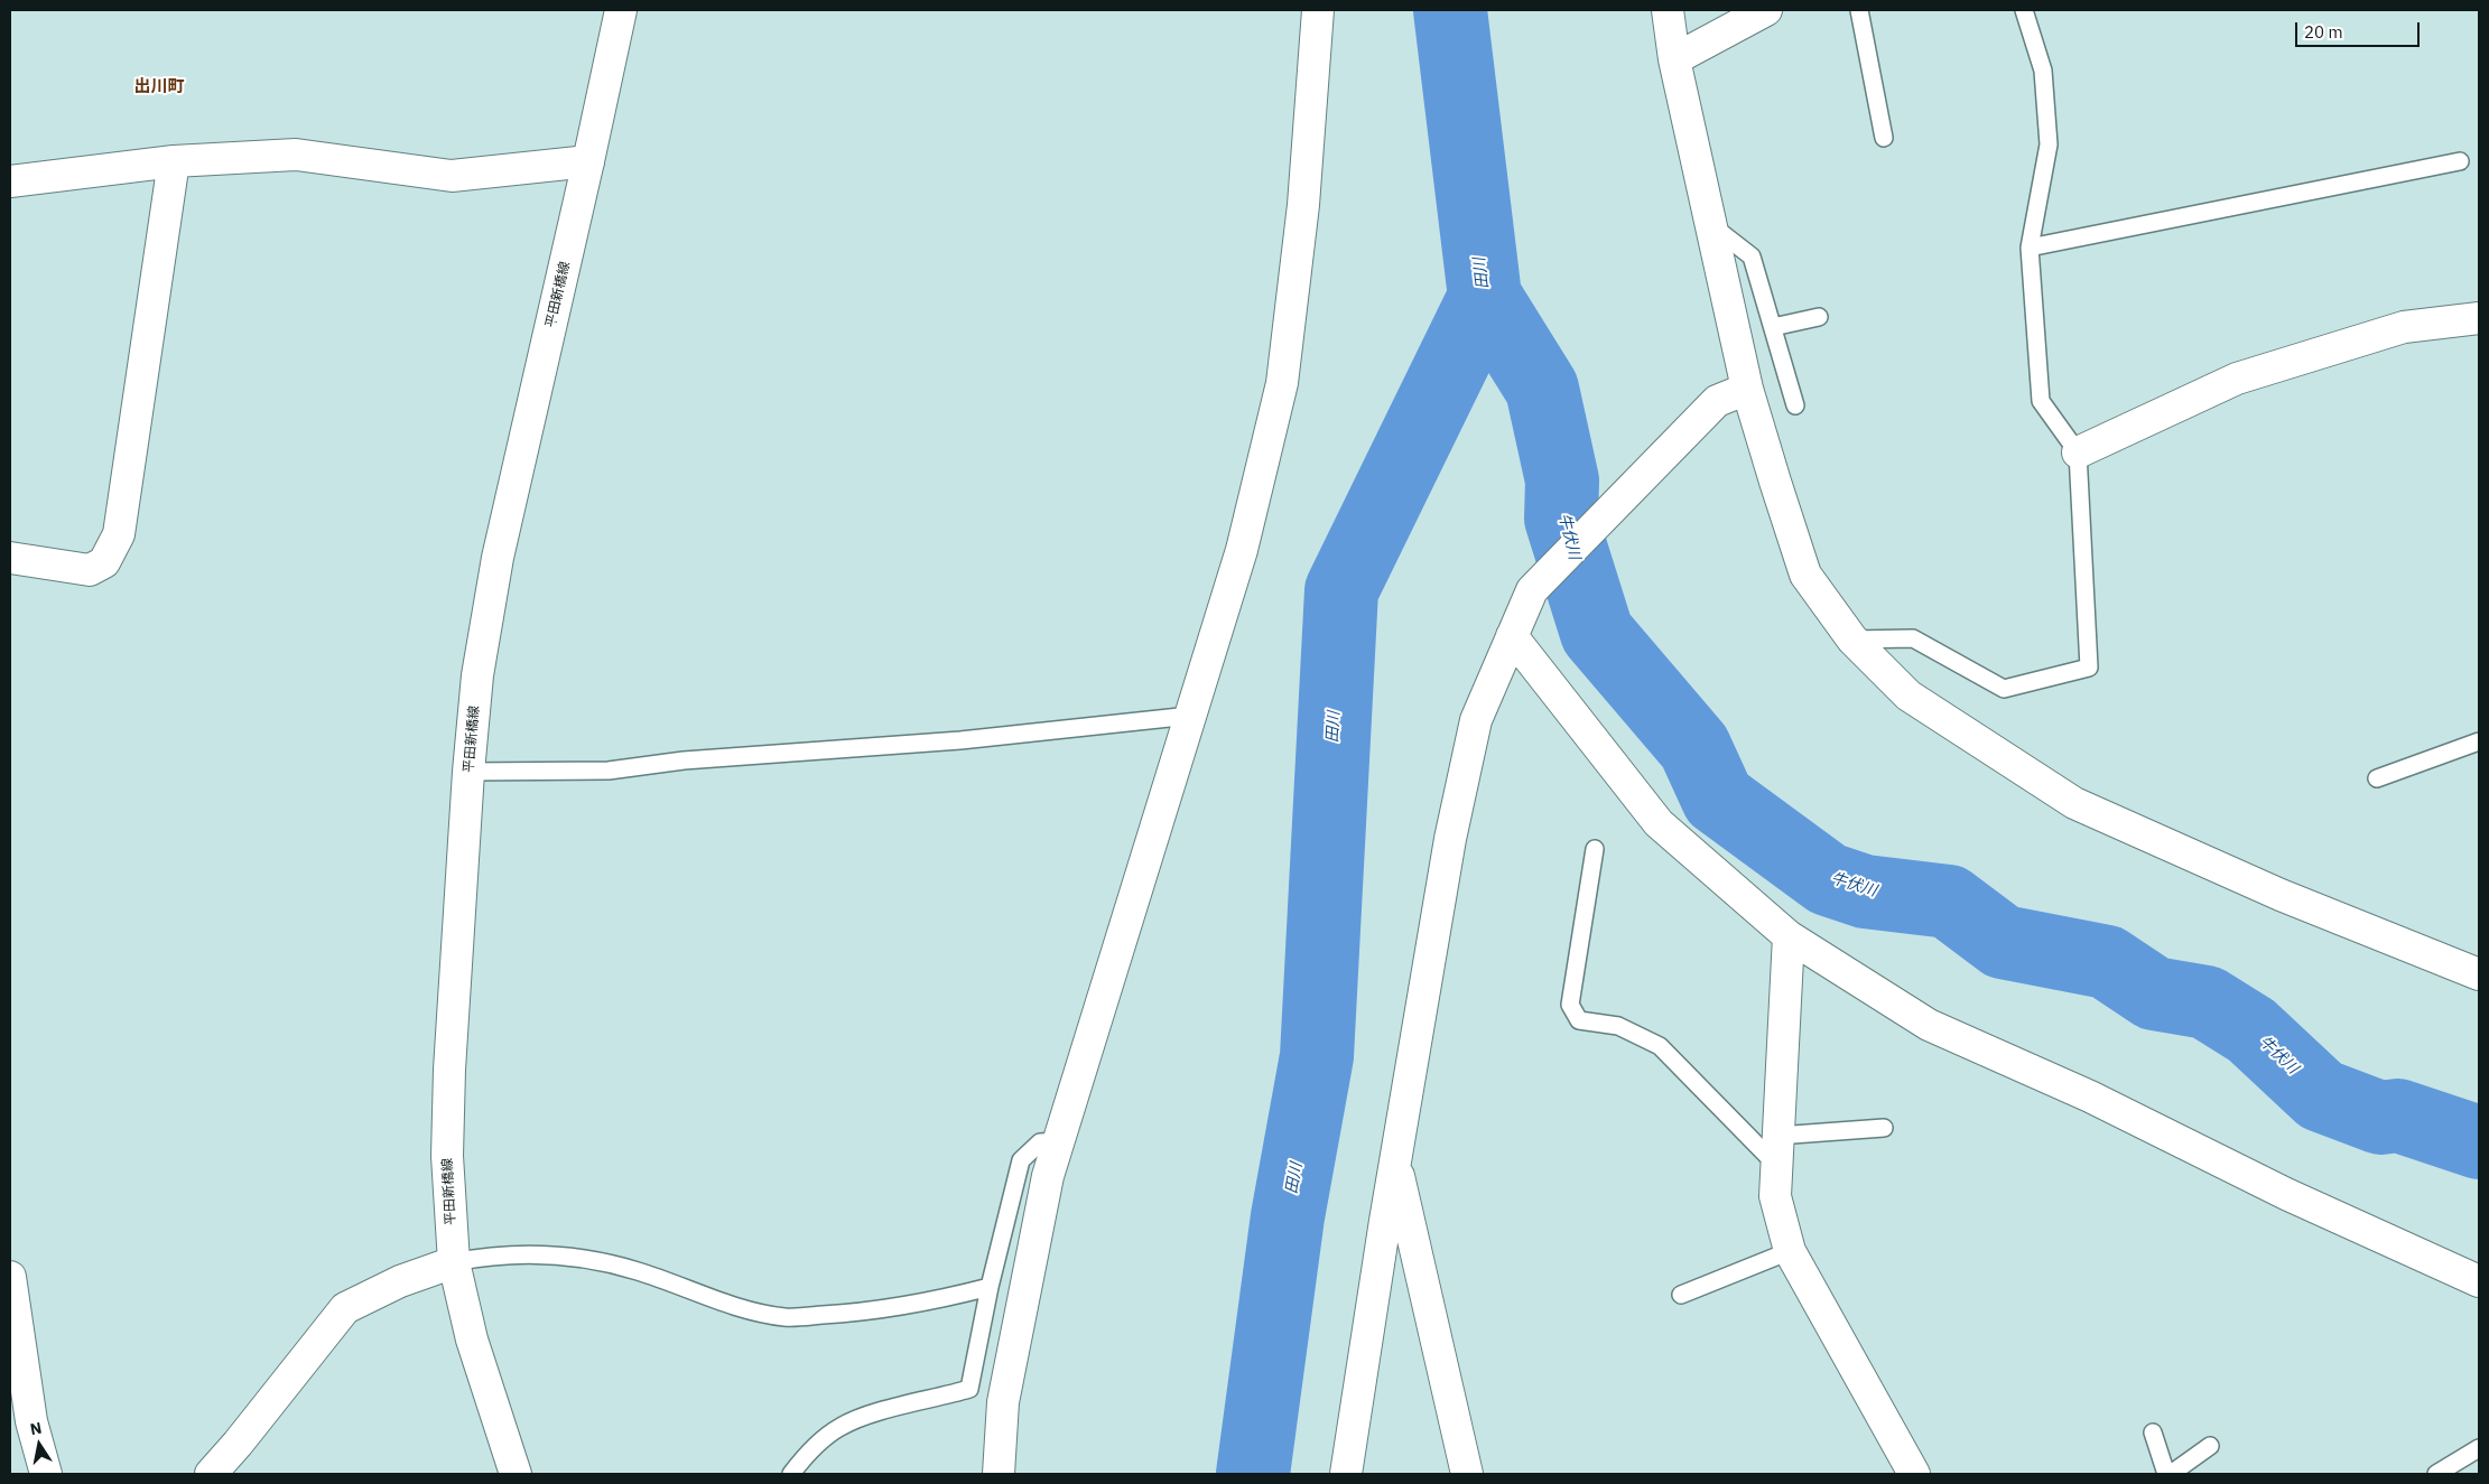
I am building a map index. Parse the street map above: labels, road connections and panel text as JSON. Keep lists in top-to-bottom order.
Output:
{
  "streets": {
    "street": ["平田新橋線"]
  },
  "districts": ["出川町"],
  "water": ["田川", "牛伏川"],
  "scale_bar": "20 m",
  "north": "top"
}
